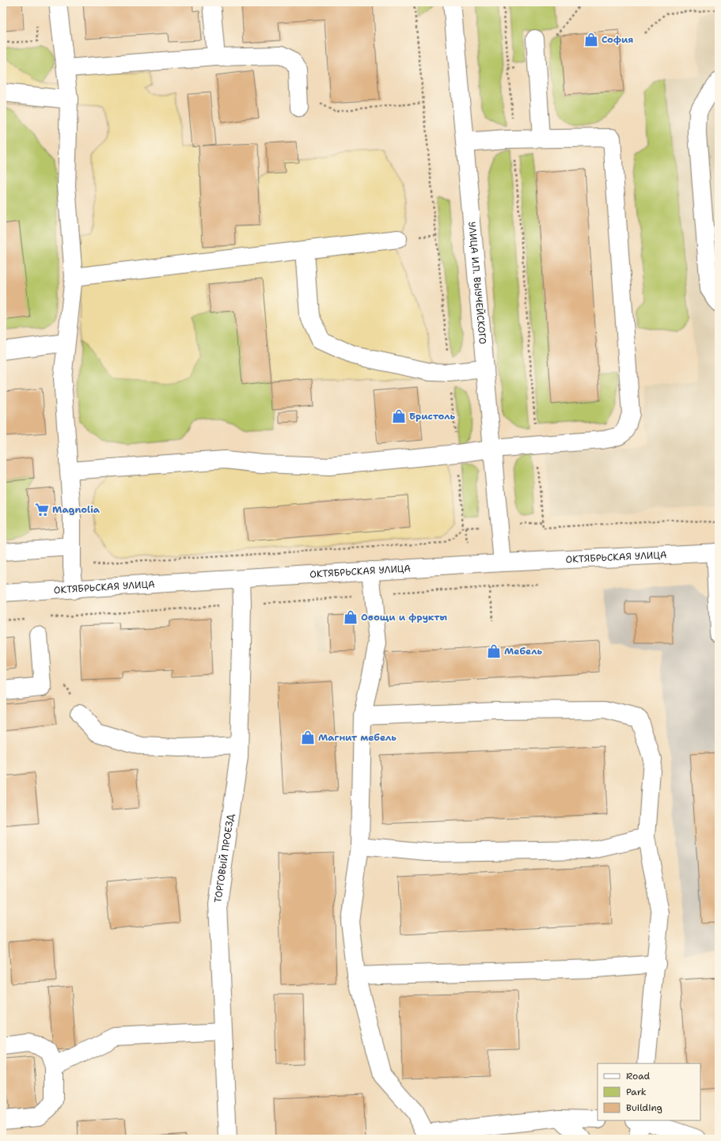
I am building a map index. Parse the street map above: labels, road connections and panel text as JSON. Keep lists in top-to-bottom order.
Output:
{
  "streets": {
    "main road": ["УЛИЦА И.П. ВЫУЧЕЙСКОГО", "ОКТЯБРЬСКАЯ УЛИЦА", "ТОРГОВЫЙ ПРОЕЗД"]
  },
  "crossings": [
    ["УЛИЦА И.П. ВЫУЧЕЙСКОГО", "ОКТЯБРЬСКАЯ УЛИЦА"],
    ["ОКТЯБРЬСКАЯ УЛИЦА", "ТОРГОВЫЙ ПРОЕЗД"]
  ],
  "places": {
    "shop": [
      "София",
      "Бристоль",
      "Овощи и фрукты",
      "Мебель",
      "Магнит мебель"
    ],
    "supermarket": ["Magnolia"]
  },
  "legend": ["Road", "Park", "Building"]
}
